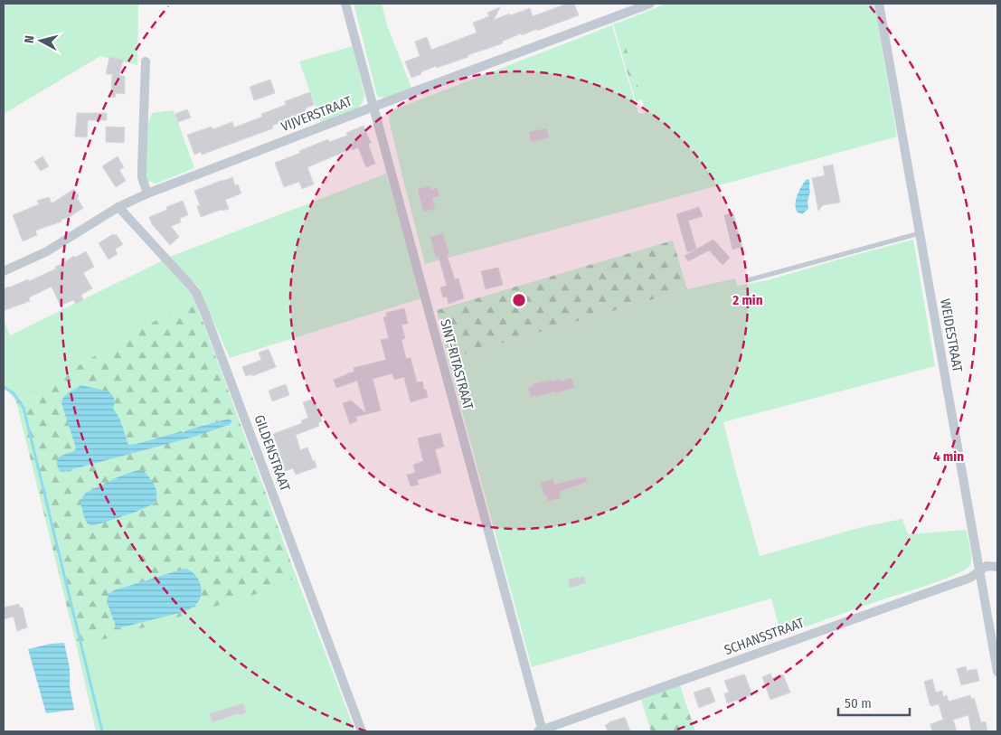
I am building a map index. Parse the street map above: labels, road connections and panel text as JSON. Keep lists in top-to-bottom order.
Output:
{
  "streets": {
    "street": [
      "VIJVERSTRAAT",
      "WEIDESTRAAT",
      "SINT-RITASTRAAT",
      "GILDENSTRAAT",
      "SCHANSSTRAAT"
    ]
  },
  "crossings": [
    ["VIJVERSTRAAT", "SINT-RITASTRAAT"],
    ["VIJVERSTRAAT", "GILDENSTRAAT"],
    ["WEIDESTRAAT", "SCHANSSTRAAT"],
    ["SINT-RITASTRAAT", "SCHANSSTRAAT"]
  ],
  "scale_bar": "50 m",
  "north": "left",
  "rings": ["2 min", "4 min"]
}
